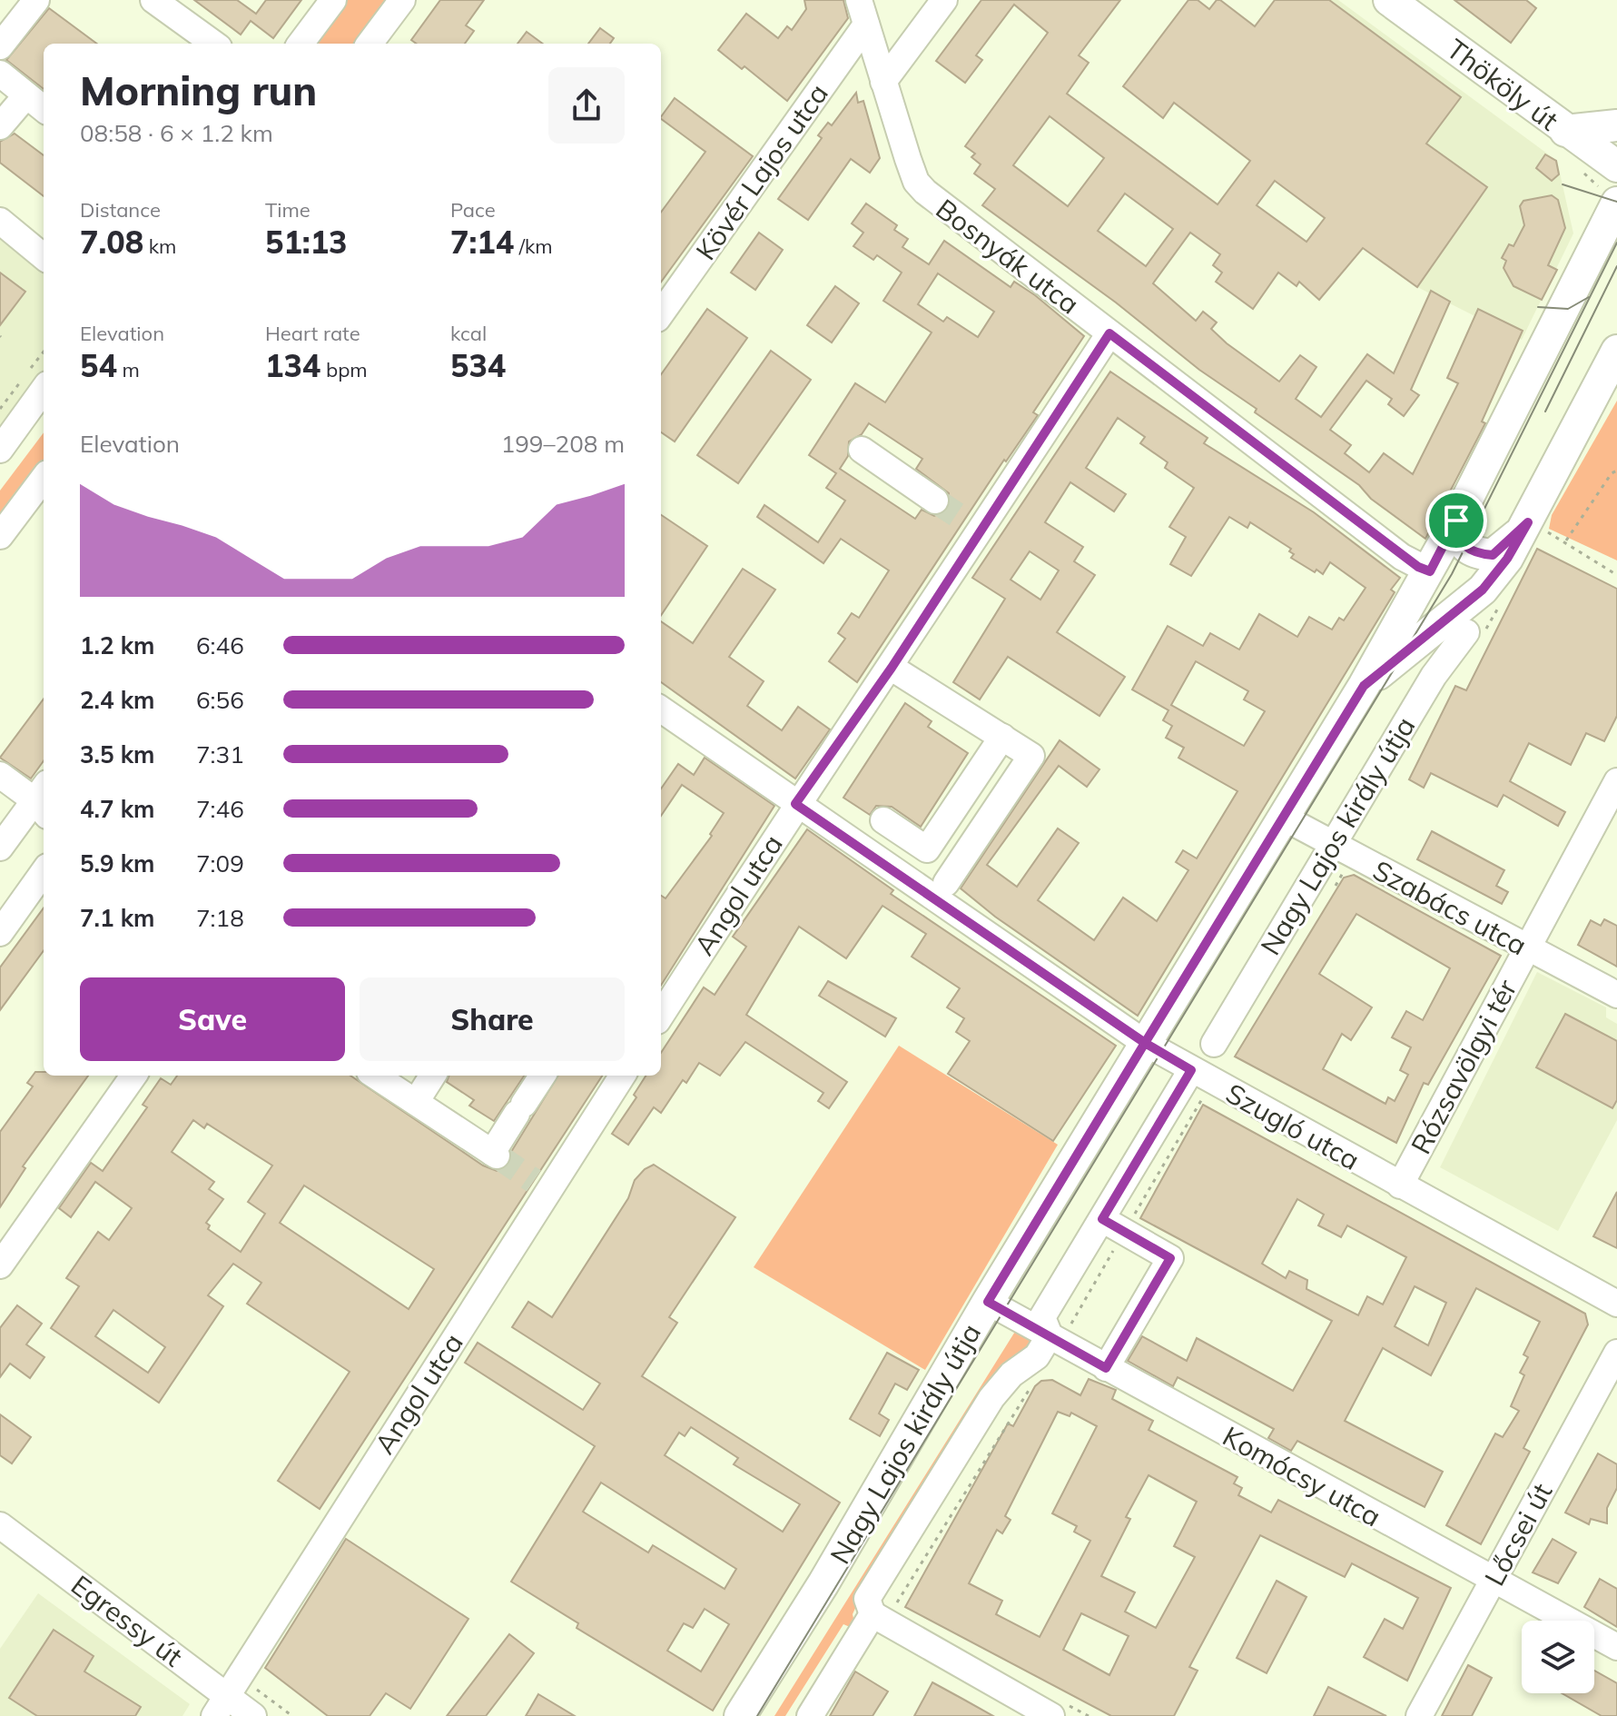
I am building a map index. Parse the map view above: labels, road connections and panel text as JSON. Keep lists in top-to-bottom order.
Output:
{
  "streets": {
    "main road": ["Thököly út", "Nagy Lajos király útja"],
    "street": [
      "Kövér Lajos utca",
      "Bosnyák utca",
      "Angol utca",
      "Szabács utca",
      "Rózsavölgyi tér",
      "Szugló utca",
      "Komócsy utca",
      "Lőcsei út",
      "Egressy út"
    ]
  },
  "crossings": [
    ["Kövér Lajos utca", "Bosnyák utca"],
    ["Bosnyák utca", "Nagy Lajos király útja"],
    ["Bosnyák utca", "Angol utca"],
    ["Nagy Lajos király útja", "Szabács utca"],
    ["Nagy Lajos király útja", "Szugló utca"],
    ["Nagy Lajos király útja", "Komócsy utca"],
    ["Angol utca", "Szugló utca"],
    ["Angol utca", "Egressy út"],
    ["Szabács utca", "Rózsavölgyi tér"],
    ["Rózsavölgyi tér", "Szugló utca"],
    ["Komócsy utca", "Lőcsei út"]
  ],
  "page": {
    "heading": ["Morning run", "08:58 · 6 × 1.2 km"],
    "stats": [
      ["Distance", "7.08 km"],
      ["Time", "51:13"],
      ["Pace", "7:14 /km"],
      ["Elevation", "54 m"],
      ["Heart rate", "134 bpm"],
      ["kcal", "534"]
    ],
    "chart": ["Elevation", "199–208 m"],
    "list": [
      {
        "name": "1.2 km",
        "note": "6:46"
      },
      {
        "name": "2.4 km",
        "note": "6:56"
      },
      {
        "name": "3.5 km",
        "note": "7:31"
      },
      {
        "name": "4.7 km",
        "note": "7:46"
      },
      {
        "name": "5.9 km",
        "note": "7:09"
      },
      {
        "name": "7.1 km",
        "note": "7:18"
      }
    ],
    "buttons": ["Save", "Share"]
  }
}
